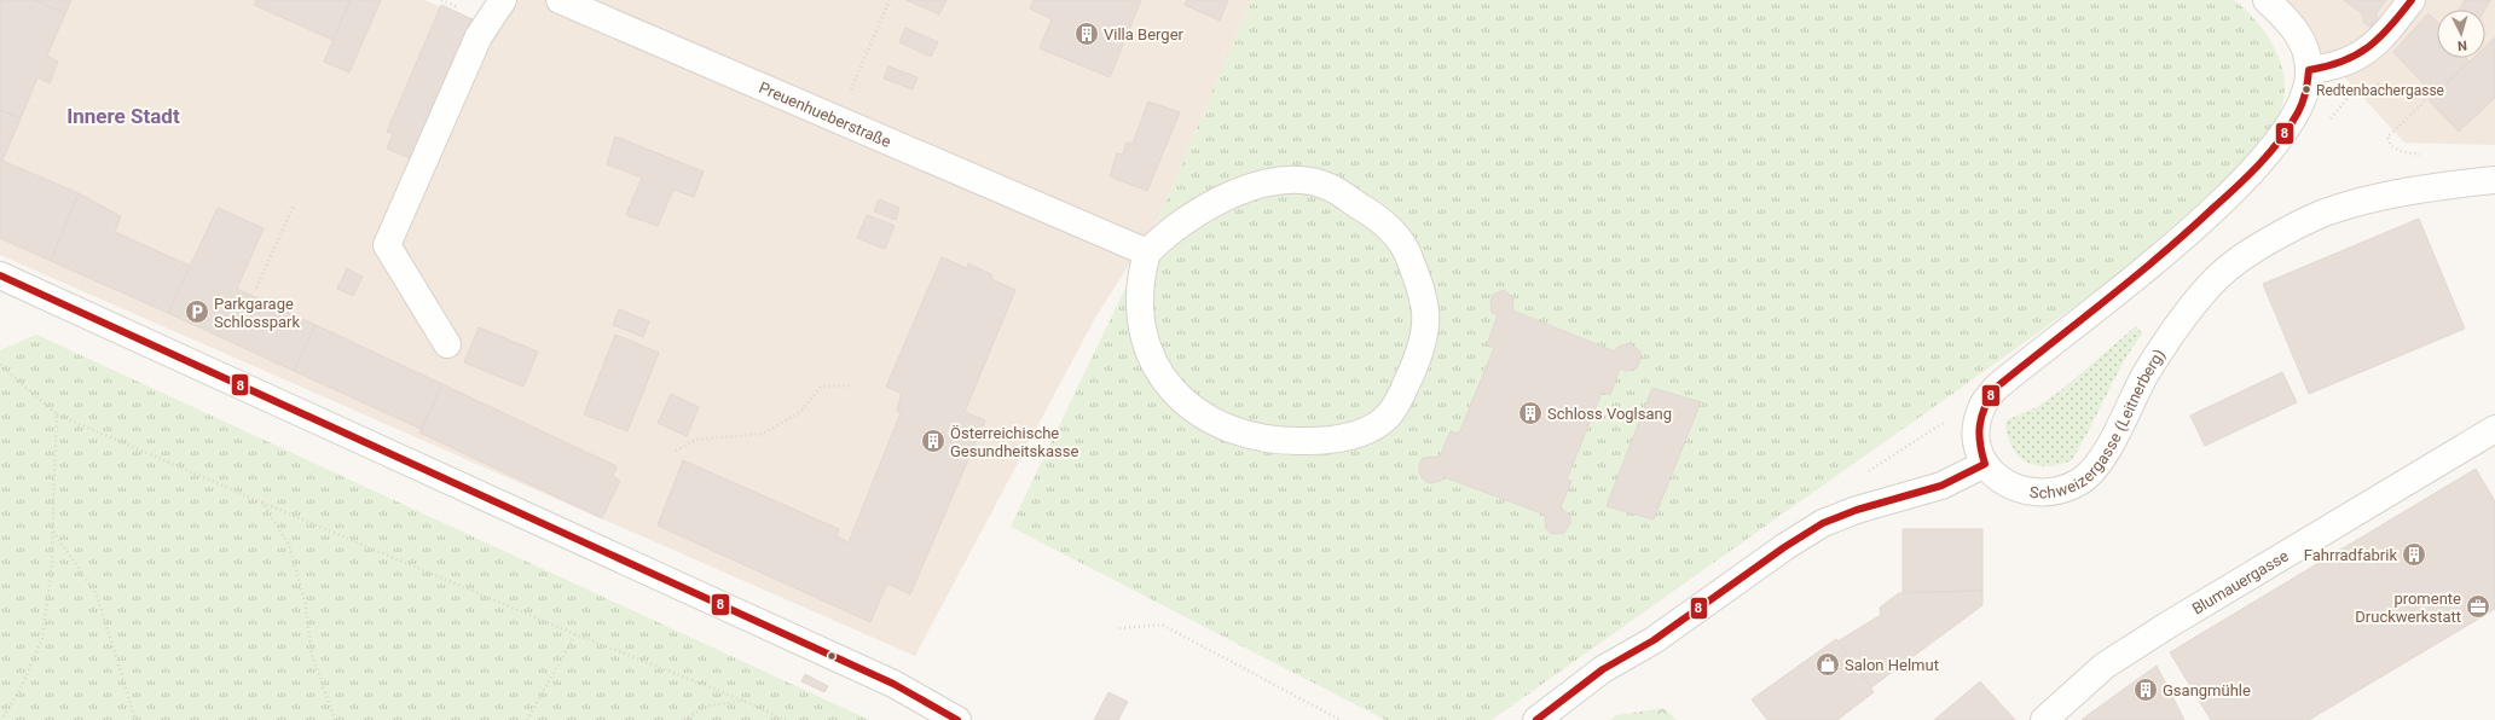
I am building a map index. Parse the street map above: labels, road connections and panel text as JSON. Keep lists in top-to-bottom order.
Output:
{
  "streets": {
    "street": ["Preuenhueberstraße", "Schweizergasse (Leitnerberg)", "Blumauergasse"]
  },
  "districts": ["Innere Stadt"],
  "places": {
    "building": [
      "Villa Berger",
      "Schloss Voglsang",
      "Österreichische Gesundheitskasse",
      "Fahrradfabrik",
      "Gsangmühle"
    ],
    "other": ["Redtenbachergasse"],
    "parking": ["Parkgarage Schlosspark"],
    "office": ["promente Druckwerkstatt"],
    "shop": ["Salon Helmut"]
  },
  "lines": ["transit line 8"],
  "north": "bottom"
}
